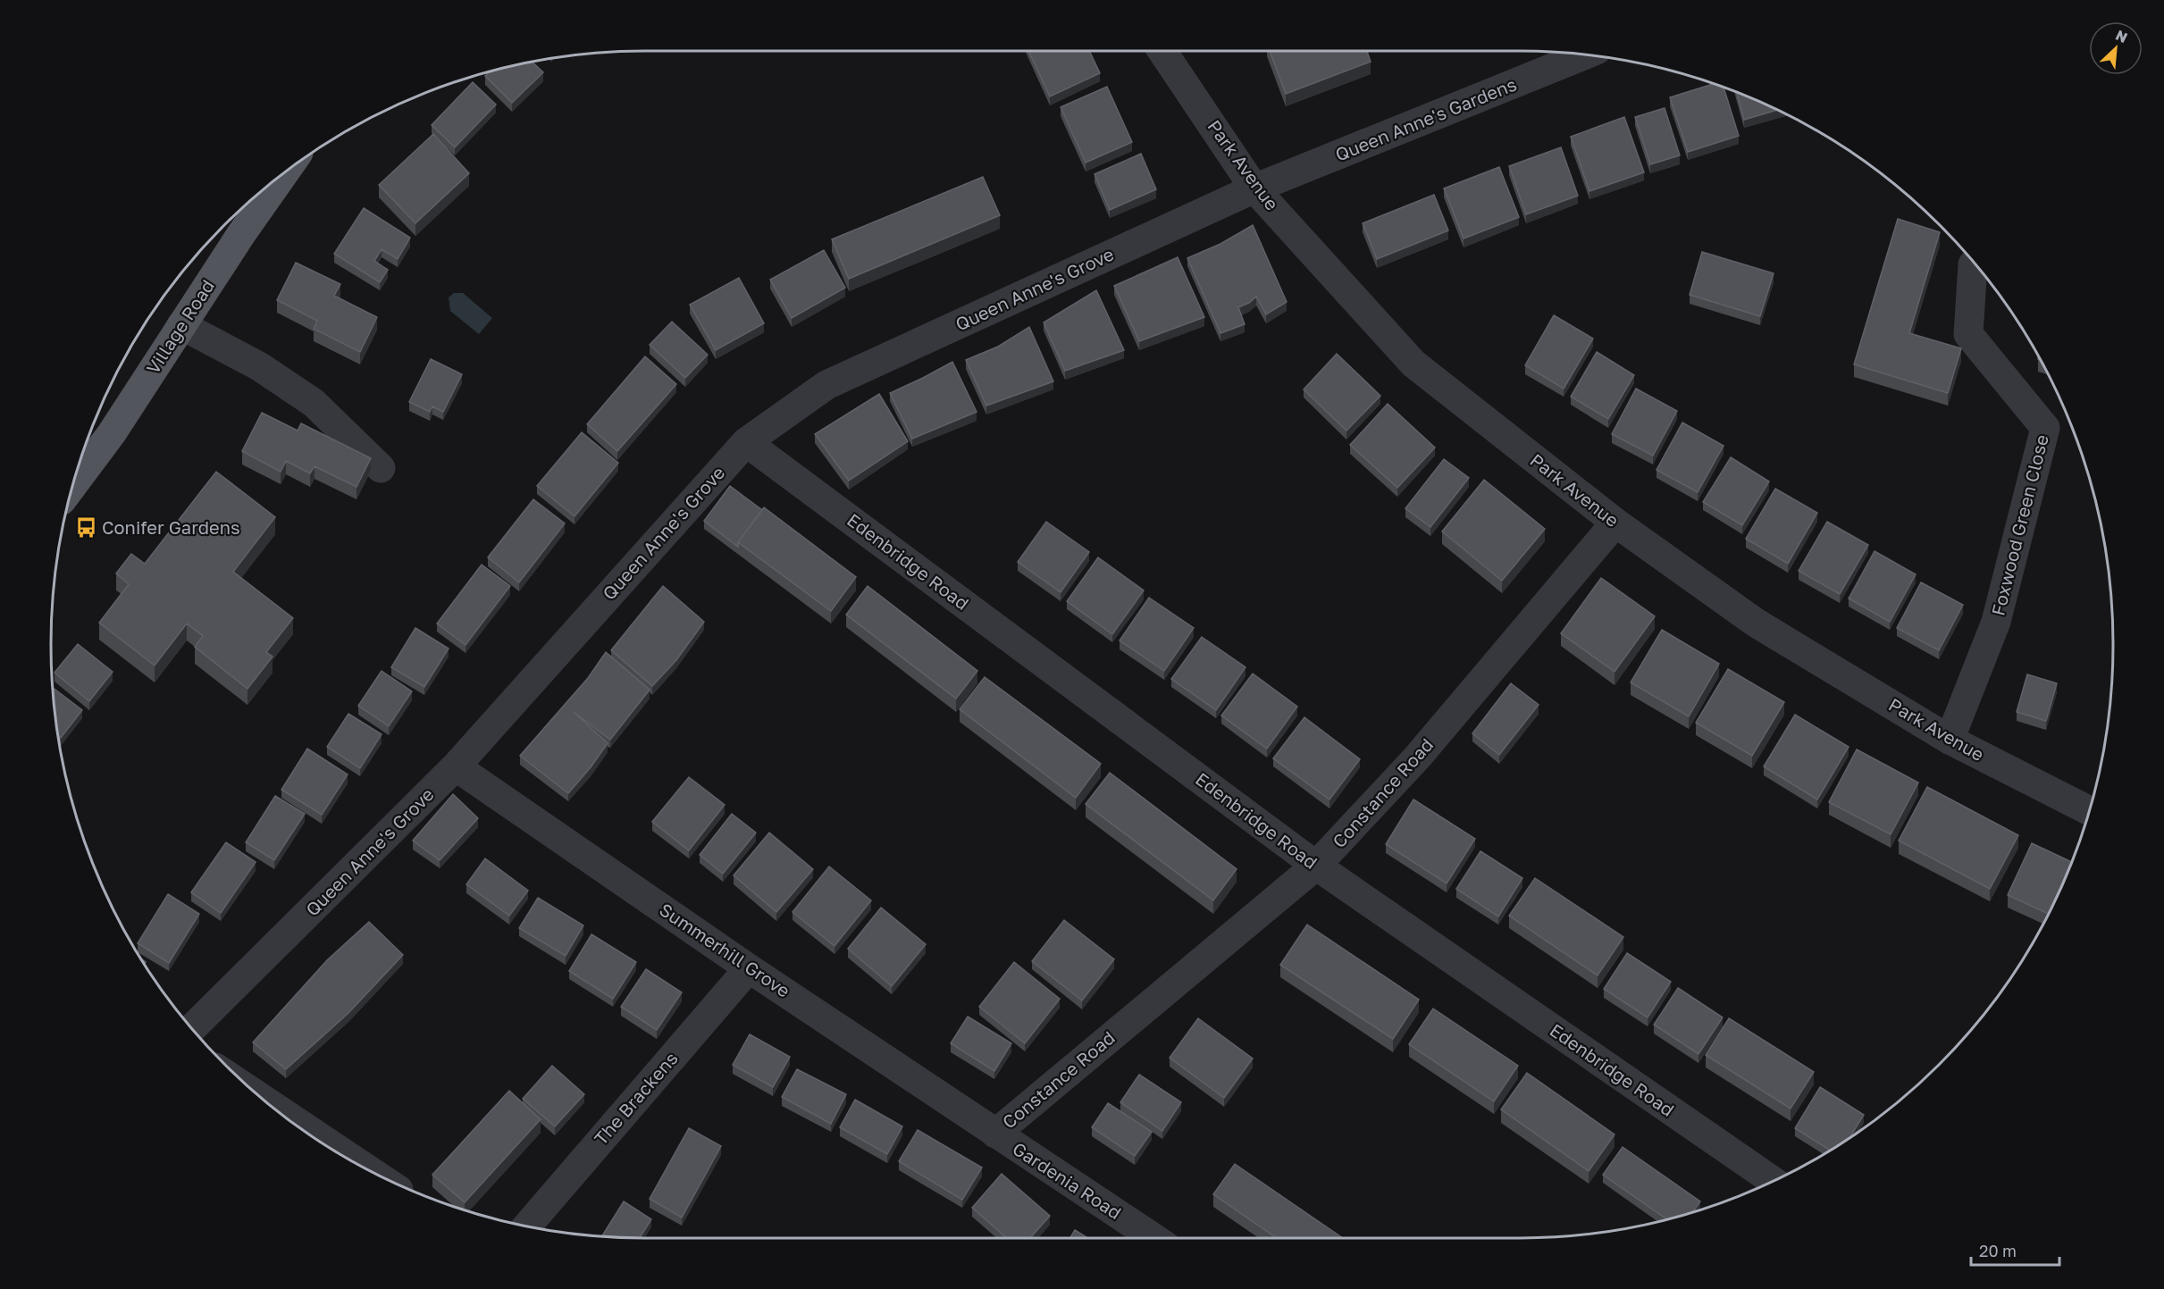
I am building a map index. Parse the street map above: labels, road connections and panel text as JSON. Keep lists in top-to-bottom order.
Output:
{
  "streets": {
    "main road": ["Village Road"],
    "street": [
      "Queen Anne's Gardens",
      "Park Avenue",
      "Queen Anne's Grove",
      "Foxwood Green Close",
      "Edenbridge Road",
      "Constance Road",
      "Summerhill Grove",
      "The Brackens",
      "Gardenia Road"
    ]
  },
  "crossings": [
    ["Queen Anne's Gardens", "Park Avenue"],
    ["Queen Anne's Gardens", "Queen Anne's Grove"],
    ["Park Avenue", "Queen Anne's Grove"],
    ["Park Avenue", "Foxwood Green Close"],
    ["Park Avenue", "Constance Road"],
    ["Queen Anne's Grove", "Edenbridge Road"],
    ["Queen Anne's Grove", "Summerhill Grove"],
    ["Edenbridge Road", "Constance Road"],
    ["Constance Road", "Summerhill Grove"],
    ["Constance Road", "Gardenia Road"],
    ["Summerhill Grove", "The Brackens"],
    ["Summerhill Grove", "Gardenia Road"]
  ],
  "places": {
    "bus stop": ["Conifer Gardens"]
  },
  "scale_bar": "20 m",
  "north": "top right"
}
